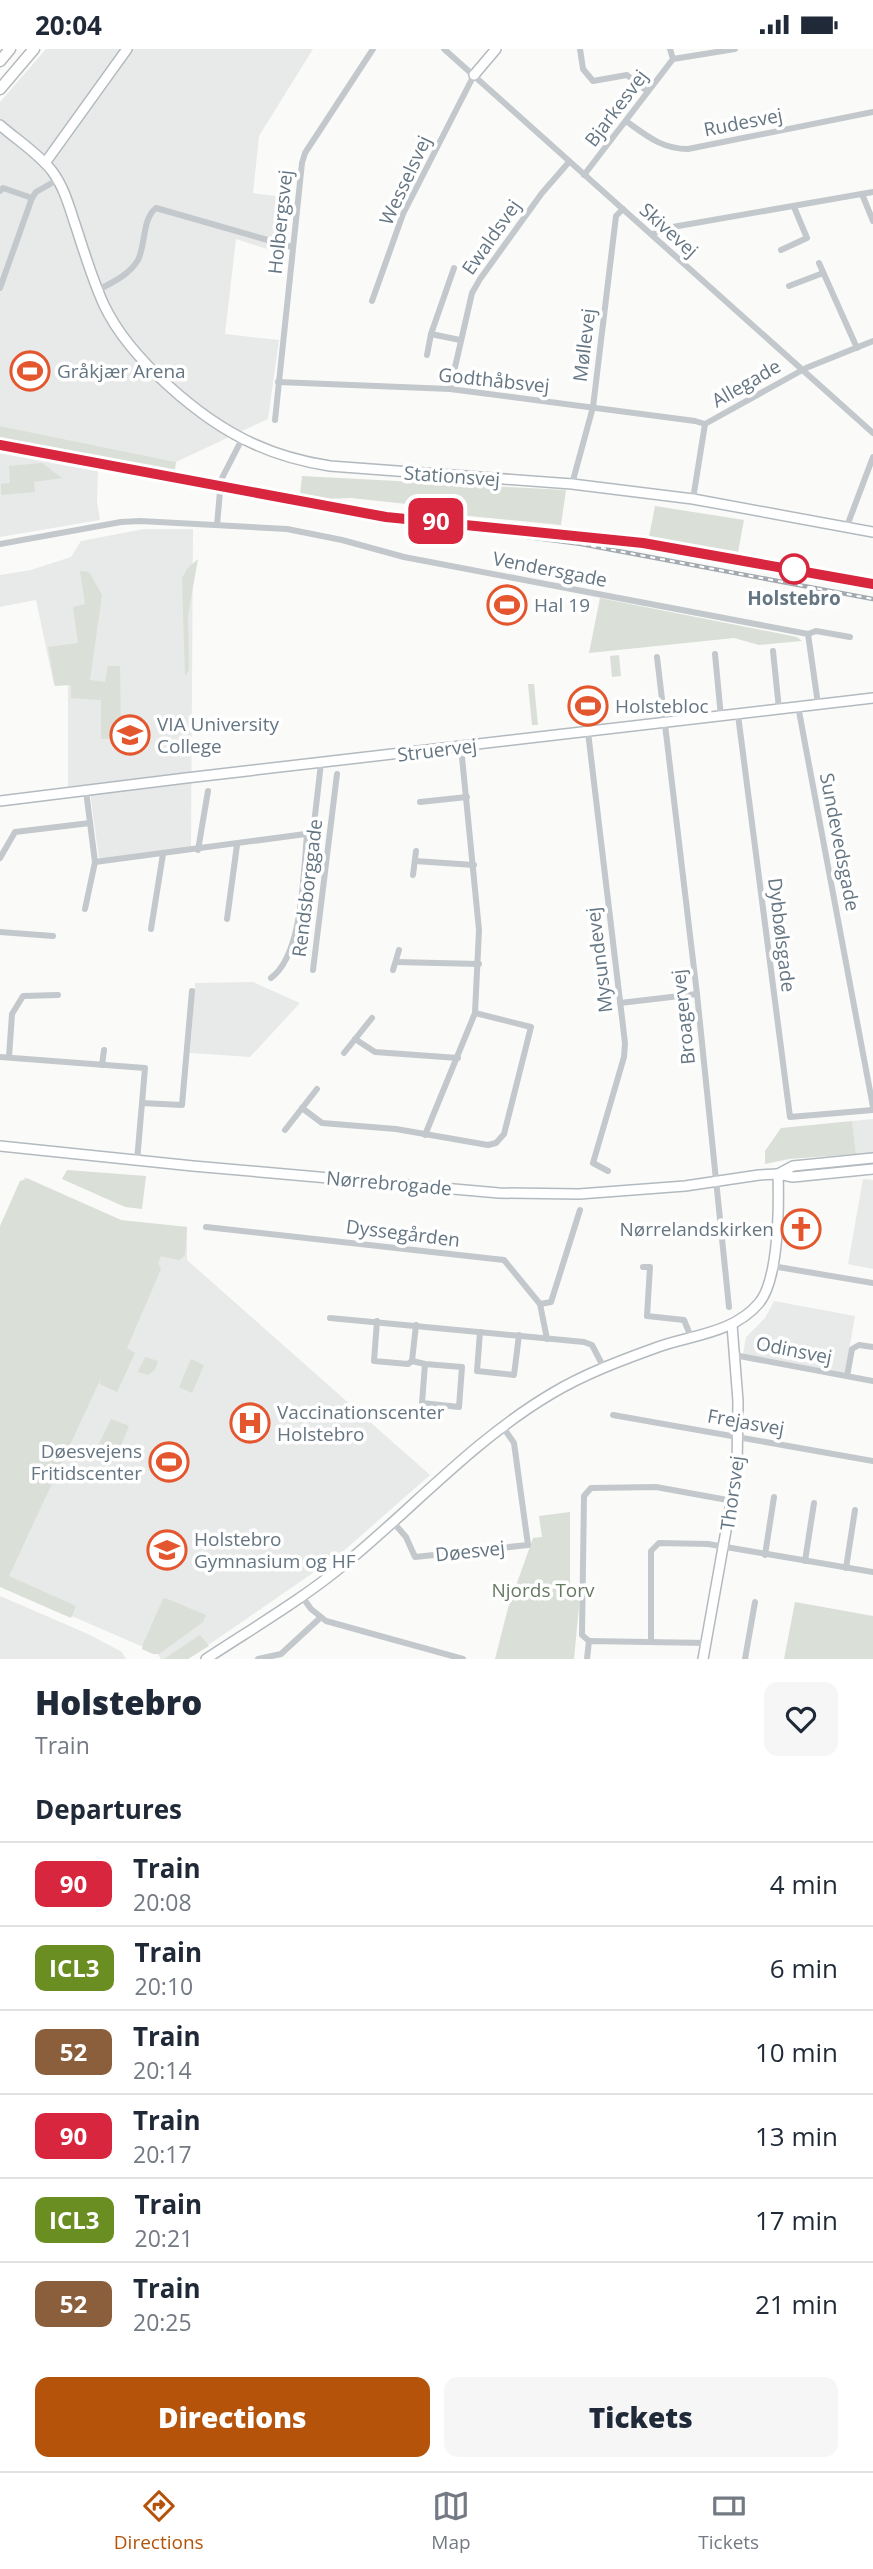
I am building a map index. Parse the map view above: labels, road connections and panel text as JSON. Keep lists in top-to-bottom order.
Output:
{
  "streets": {
    "street": [
      "Bjarkesvej",
      "Rudesvej",
      "Wesselsvej",
      "Holbergsvej",
      "Skivevej",
      "Ewaldsvej",
      "Møllevej",
      "Godthåbsvej",
      "Allegade",
      "Stationsvej",
      "Vendersgade",
      "Struervej",
      "Sundevedsgade",
      "Rendsborggade",
      "Dybbølsgade",
      "Mysundevej",
      "Broagervej",
      "Nørrebrogade",
      "Dyssegården",
      "Odinsvej",
      "Frejasvej",
      "Thorsvej",
      "Døesvej"
    ]
  },
  "crossings": [
    ["Bjarkesvej", "Rudesvej"],
    ["Bjarkesvej", "Skivevej"],
    ["Wesselsvej", "Skivevej"],
    ["Holbergsvej", "Godthåbsvej"],
    ["Skivevej", "Ewaldsvej"],
    ["Skivevej", "Møllevej"],
    ["Skivevej", "Allegade"],
    ["Ewaldsvej", "Godthåbsvej"],
    ["Møllevej", "Godthåbsvej"],
    ["Møllevej", "Stationsvej"],
    ["Godthåbsvej", "Allegade"],
    ["Allegade", "Stationsvej"],
    ["Struervej", "Sundevedsgade"],
    ["Struervej", "Rendsborggade"],
    ["Struervej", "Dybbølsgade"],
    ["Struervej", "Mysundevej"],
    ["Struervej", "Broagervej"],
    ["Sundevedsgade", "Dybbølsgade"],
    ["Broagervej", "Nørrebrogade"],
    ["Odinsvej", "Thorsvej"],
    ["Frejasvej", "Thorsvej"]
  ],
  "parks": ["Njords Torv"],
  "places": {
    "sports": [
      "Gråkjær Arena",
      "Hal 19",
      "Holstebloc",
      "Døesvejens Fritidscenter"
    ],
    "other": ["Holstebro"],
    "school or university": ["VIA University College", "Holstebro Gymnasium og HF"],
    "church": ["Nørrelandskirken"],
    "hospital": ["Vaccinationscenter Holstebro"]
  },
  "page": {
    "status": "20:04",
    "on_map": "90",
    "heading": [
      ["Holstebro", "Train"],
      "Departures"
    ],
    "list": [
      {
        "mark": "90",
        "name": "Train",
        "note": "20:08",
        "value": "4 min"
      },
      {
        "mark": "ICL3",
        "name": "Train",
        "note": "20:10",
        "value": "6 min"
      },
      {
        "mark": "52",
        "name": "Train",
        "note": "20:14",
        "value": "10 min"
      },
      {
        "mark": "90",
        "name": "Train",
        "note": "20:17",
        "value": "13 min"
      },
      {
        "mark": "ICL3",
        "name": "Train",
        "note": "20:21",
        "value": "17 min"
      },
      {
        "mark": "52",
        "name": "Train",
        "note": "20:25",
        "value": "21 min"
      }
    ],
    "buttons": ["Directions", "Tickets"],
    "tabs": ["Directions", "Map", "Tickets"]
  }
}
